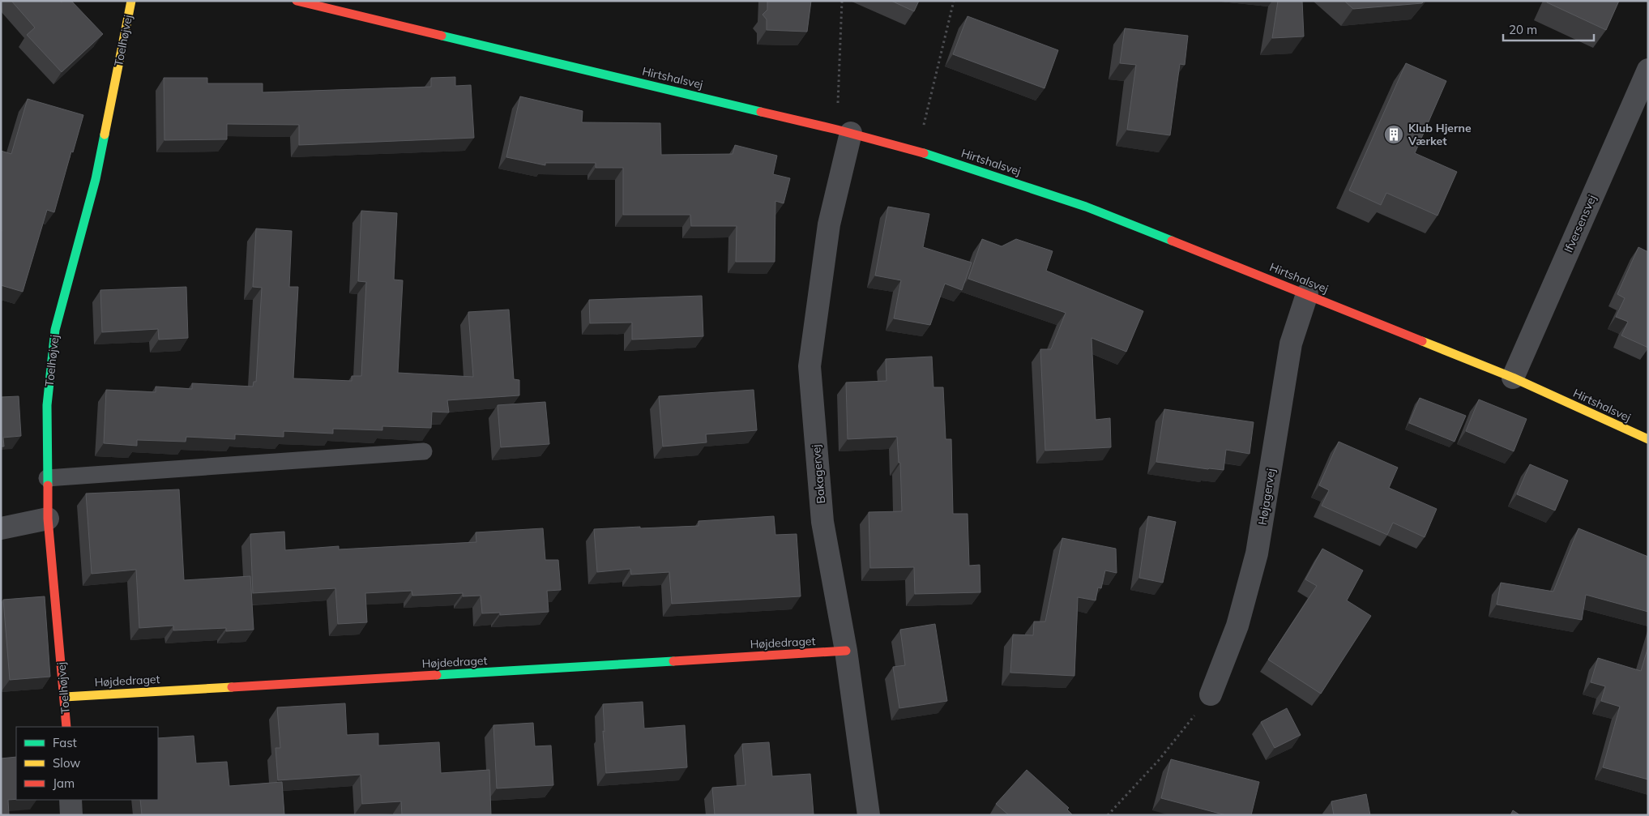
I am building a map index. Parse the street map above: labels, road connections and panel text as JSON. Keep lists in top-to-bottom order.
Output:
{
  "streets": {
    "street": [
      "Toelhøjvej",
      "Hirtshalsvej",
      "Ifversensvej",
      "Bakagervej",
      "Højagervej",
      "Højdedraget"
    ]
  },
  "crossings": [
    ["Toelhøjvej", "Højdedraget"],
    ["Hirtshalsvej", "Ifversensvej"],
    ["Hirtshalsvej", "Bakagervej"],
    ["Hirtshalsvej", "Højagervej"],
    ["Bakagervej", "Højdedraget"]
  ],
  "places": {
    "building": ["Klub Hjerne Værket"]
  },
  "legend": ["Fast", "Slow", "Jam"],
  "scale_bar": "20 m"
}
